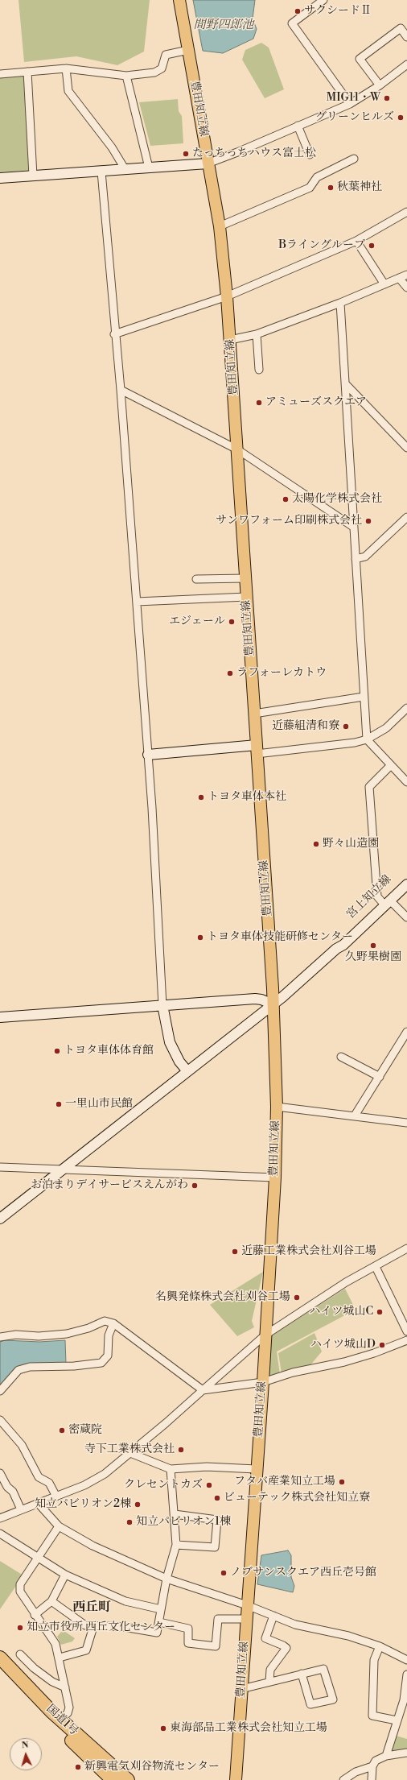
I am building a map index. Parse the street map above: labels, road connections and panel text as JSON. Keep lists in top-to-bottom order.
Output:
{
  "streets": {
    "highway": ["国道1号"],
    "main road": ["豊田知立線"],
    "street": ["宮上知立線"]
  },
  "crossings": [
    ["豊田知立線", "宮上知立線"]
  ],
  "districts": ["西丘町"],
  "water": ["間野四郎池"],
  "places": [
    "サクシードⅡ",
    "MIG11・W",
    "グリーンヒルズ",
    "たっちっちハウス富士松",
    "秋葉神社",
    "Bライングループ",
    "アミューズスクエア",
    "太陽化学株式会社",
    "サンワフォーム印刷株式会社",
    "エジェール",
    "ラフォーレカトウ",
    "近藤組清和寮",
    "トヨタ車体本社",
    "野々山造園",
    "トヨタ車体技能研修センター",
    "久野果樹園",
    "トヨタ車体体育館",
    "一里山市民館",
    "お泊まりデイサービスえんがわ",
    "近藤工業株式会社刈谷工場",
    "名興発條株式会社刈谷工場",
    "ハイツ城山C",
    "ハイツ城山D",
    "密蔵院",
    "寺下工業株式会社",
    "フタバ産業知立工場",
    "クレセントカズ",
    "ビューテック株式会社知立寮",
    "知立パビリオン2棟",
    "知立パビリオン1棟",
    "ノブサンスクエア西丘壱号館",
    "知立市役所 西丘文化センター",
    "東海部品工業株式会社知立工場",
    "新興電気刈谷物流センター"
  ],
  "north": "top"
}
